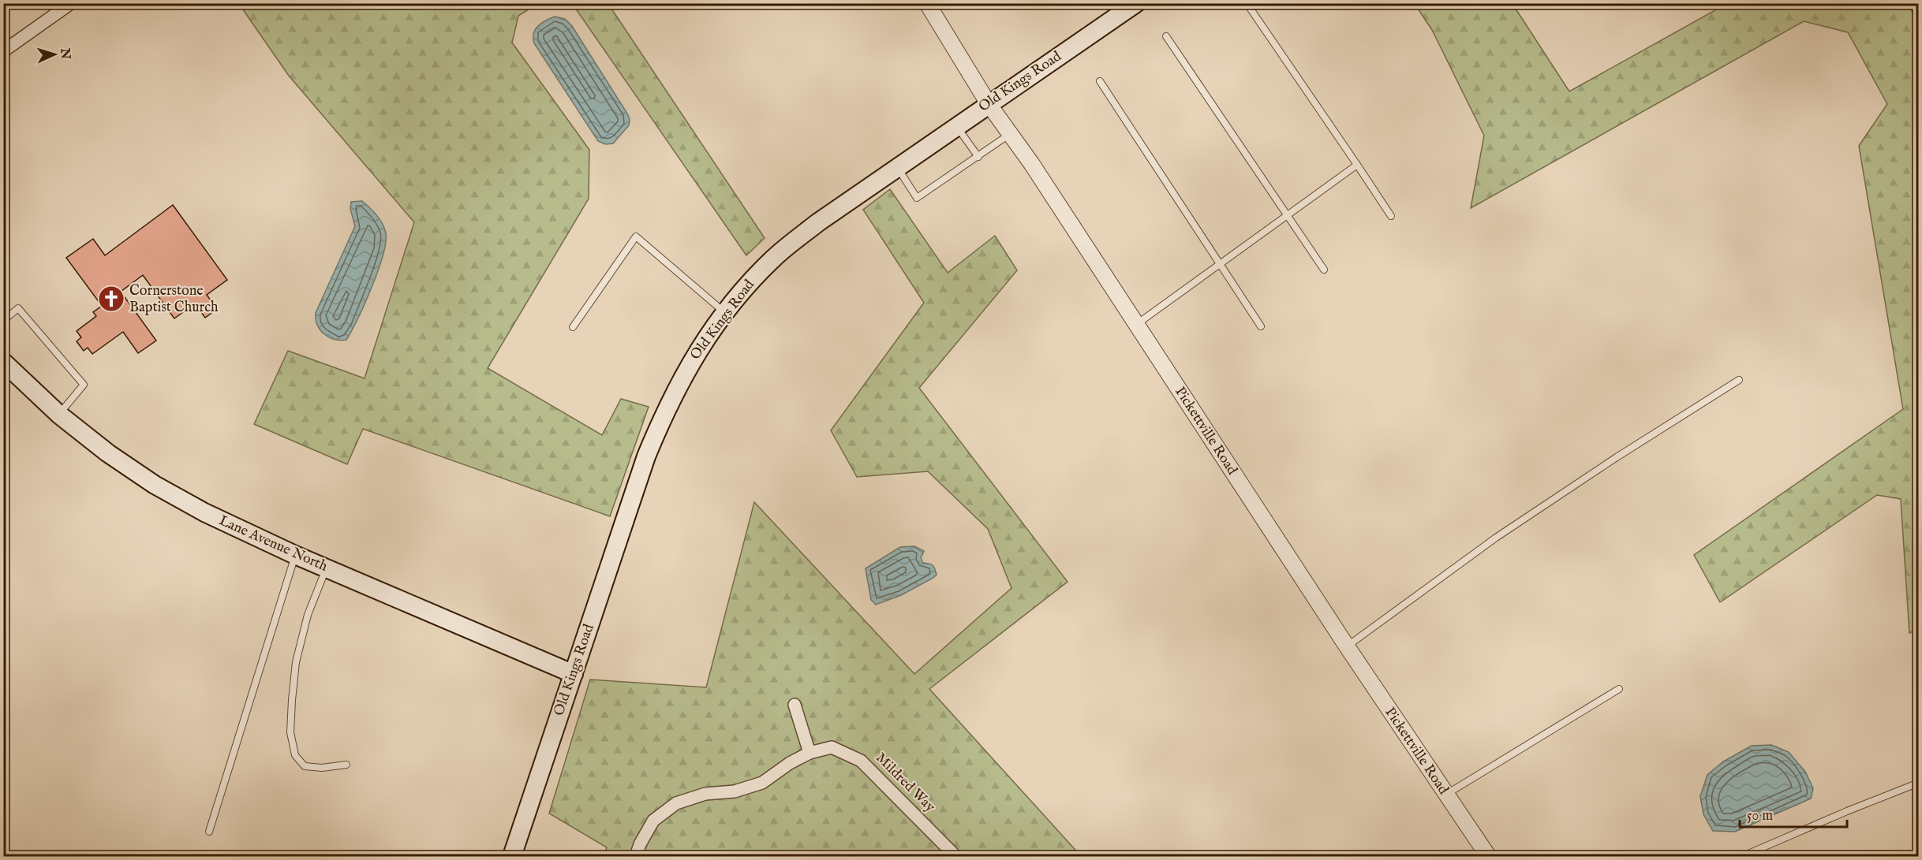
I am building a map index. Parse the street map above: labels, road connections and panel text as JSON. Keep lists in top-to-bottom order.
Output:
{
  "streets": {
    "main road": ["Old Kings Road", "Lane Avenue North"],
    "street": ["Pickettville Road", "Mildred Way"]
  },
  "crossings": [
    ["Old Kings Road", "Pickettville Road"],
    ["Old Kings Road", "Lane Avenue North"]
  ],
  "places": {
    "church": ["Cornerstone Baptist Church"]
  },
  "scale_bar": "50 m",
  "north": "right"
}
